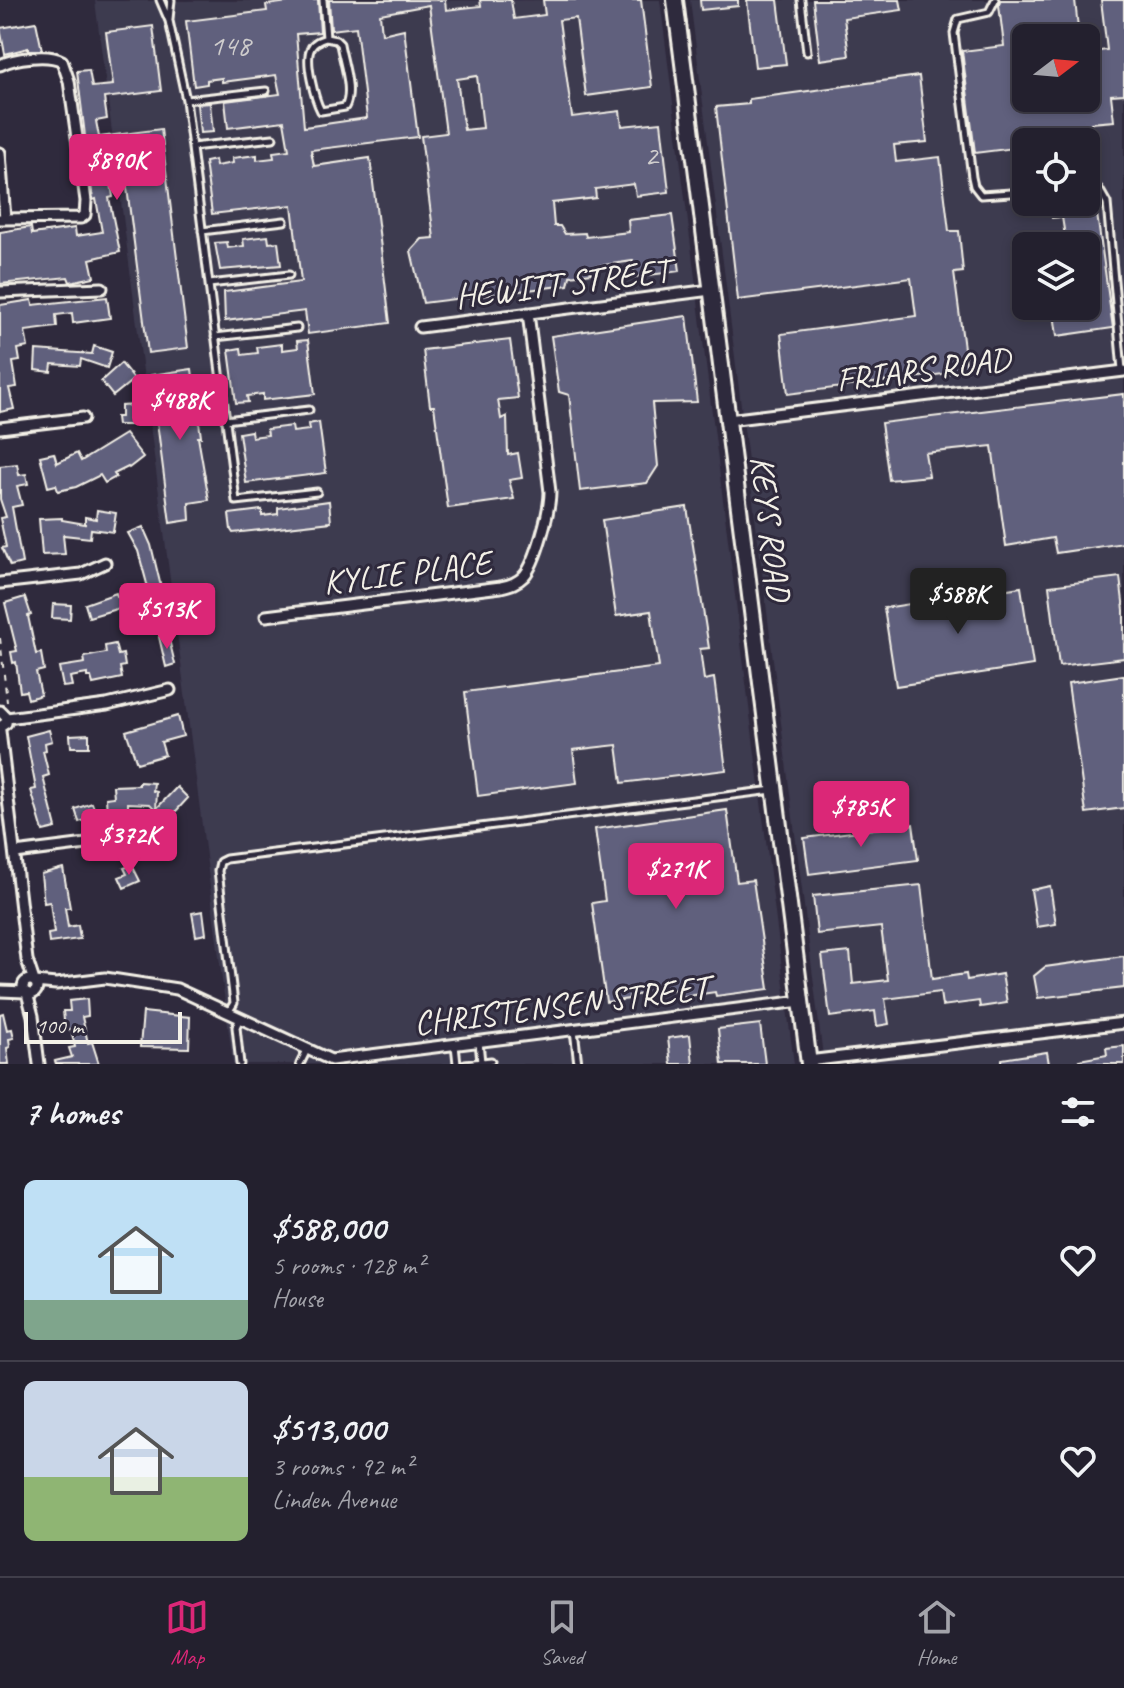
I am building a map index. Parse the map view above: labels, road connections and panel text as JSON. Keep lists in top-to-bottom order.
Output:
{
  "streets": {
    "street": [
      "HEWITT STREET",
      "FRIARS ROAD",
      "KEYS ROAD",
      "KYLIE PLACE",
      "CHRISTENSEN STREET"
    ]
  },
  "crossings": [
    ["HEWITT STREET", "KEYS ROAD"],
    ["HEWITT STREET", "KYLIE PLACE"],
    ["FRIARS ROAD", "KEYS ROAD"],
    ["KEYS ROAD", "CHRISTENSEN STREET"]
  ],
  "house_numbers": ["148", "2"],
  "scale_bar": "100 m",
  "north": "right",
  "page": {
    "price": [
      "$890K",
      "$488K",
      "$588K",
      "$513K",
      "$785K",
      "$372K",
      "$271K"
    ],
    "scale": "100 m",
    "heading": "7 homes",
    "list": [
      {
        "name": "$588,000",
        "note": "5 rooms · 128 m² · House"
      },
      {
        "name": "$513,000",
        "note": "3 rooms · 92 m² · Linden Avenue"
      }
    ],
    "tabs": ["Map", "Saved", "Home"]
  }
}
